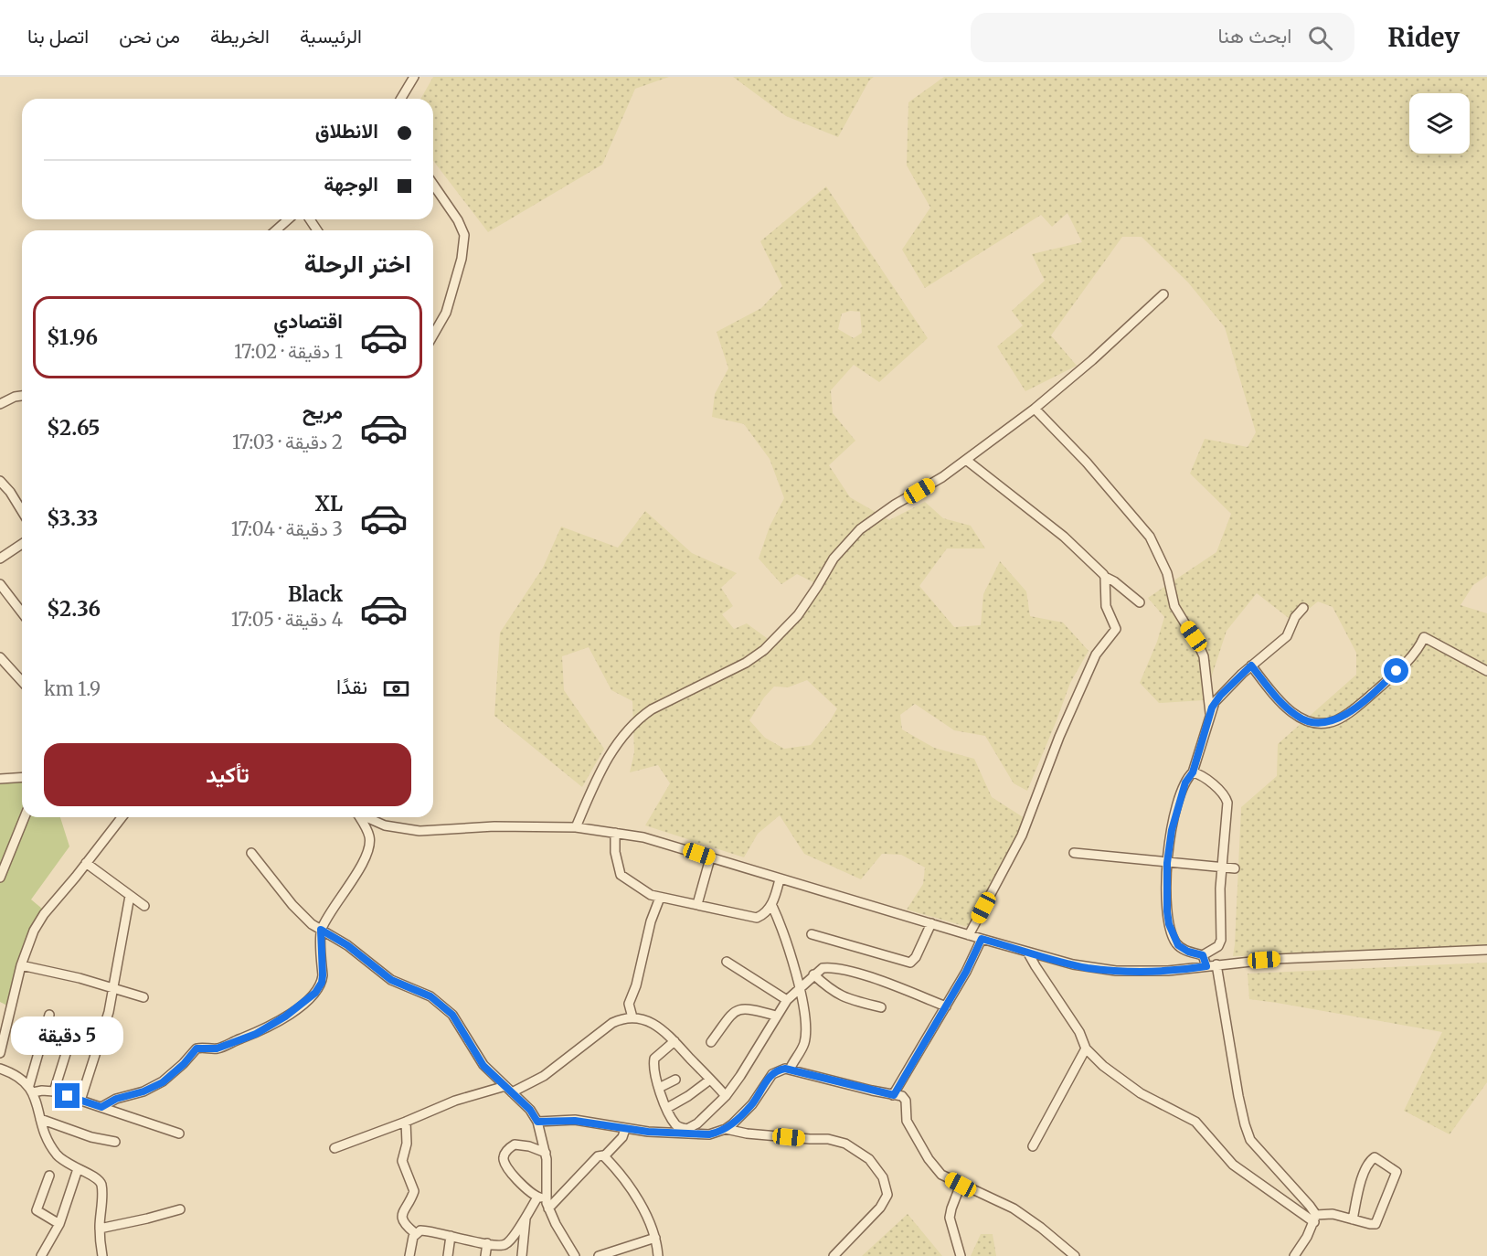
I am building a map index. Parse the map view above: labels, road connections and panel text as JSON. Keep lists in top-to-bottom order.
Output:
{
  "page": {
    "header": "Ridey",
    "search": "ابحث هنا",
    "nav": [
      "الرئيسية",
      "الخريطة",
      "من نحن",
      "اتصل بنا"
    ],
    "banner": ["الانطلاق", "الوجهة"],
    "heading": "اختر الرحلة",
    "list": [
      {
        "name": "اقتصادي",
        "note": "1 دقيقة · 17:02",
        "value": "$1.96"
      },
      {
        "name": "مريح",
        "note": "2 دقيقة · 17:03",
        "value": "$2.65"
      },
      {
        "name": "XL",
        "note": "3 دقيقة · 17:04",
        "value": "$3.33"
      },
      {
        "name": "Black",
        "note": "4 دقيقة · 17:05",
        "value": "$2.36"
      }
    ],
    "pay": ["نقدًا", "1.9 km"],
    "buttons": "تأكيد",
    "bubble": "5 دقيقة"
  }
}
